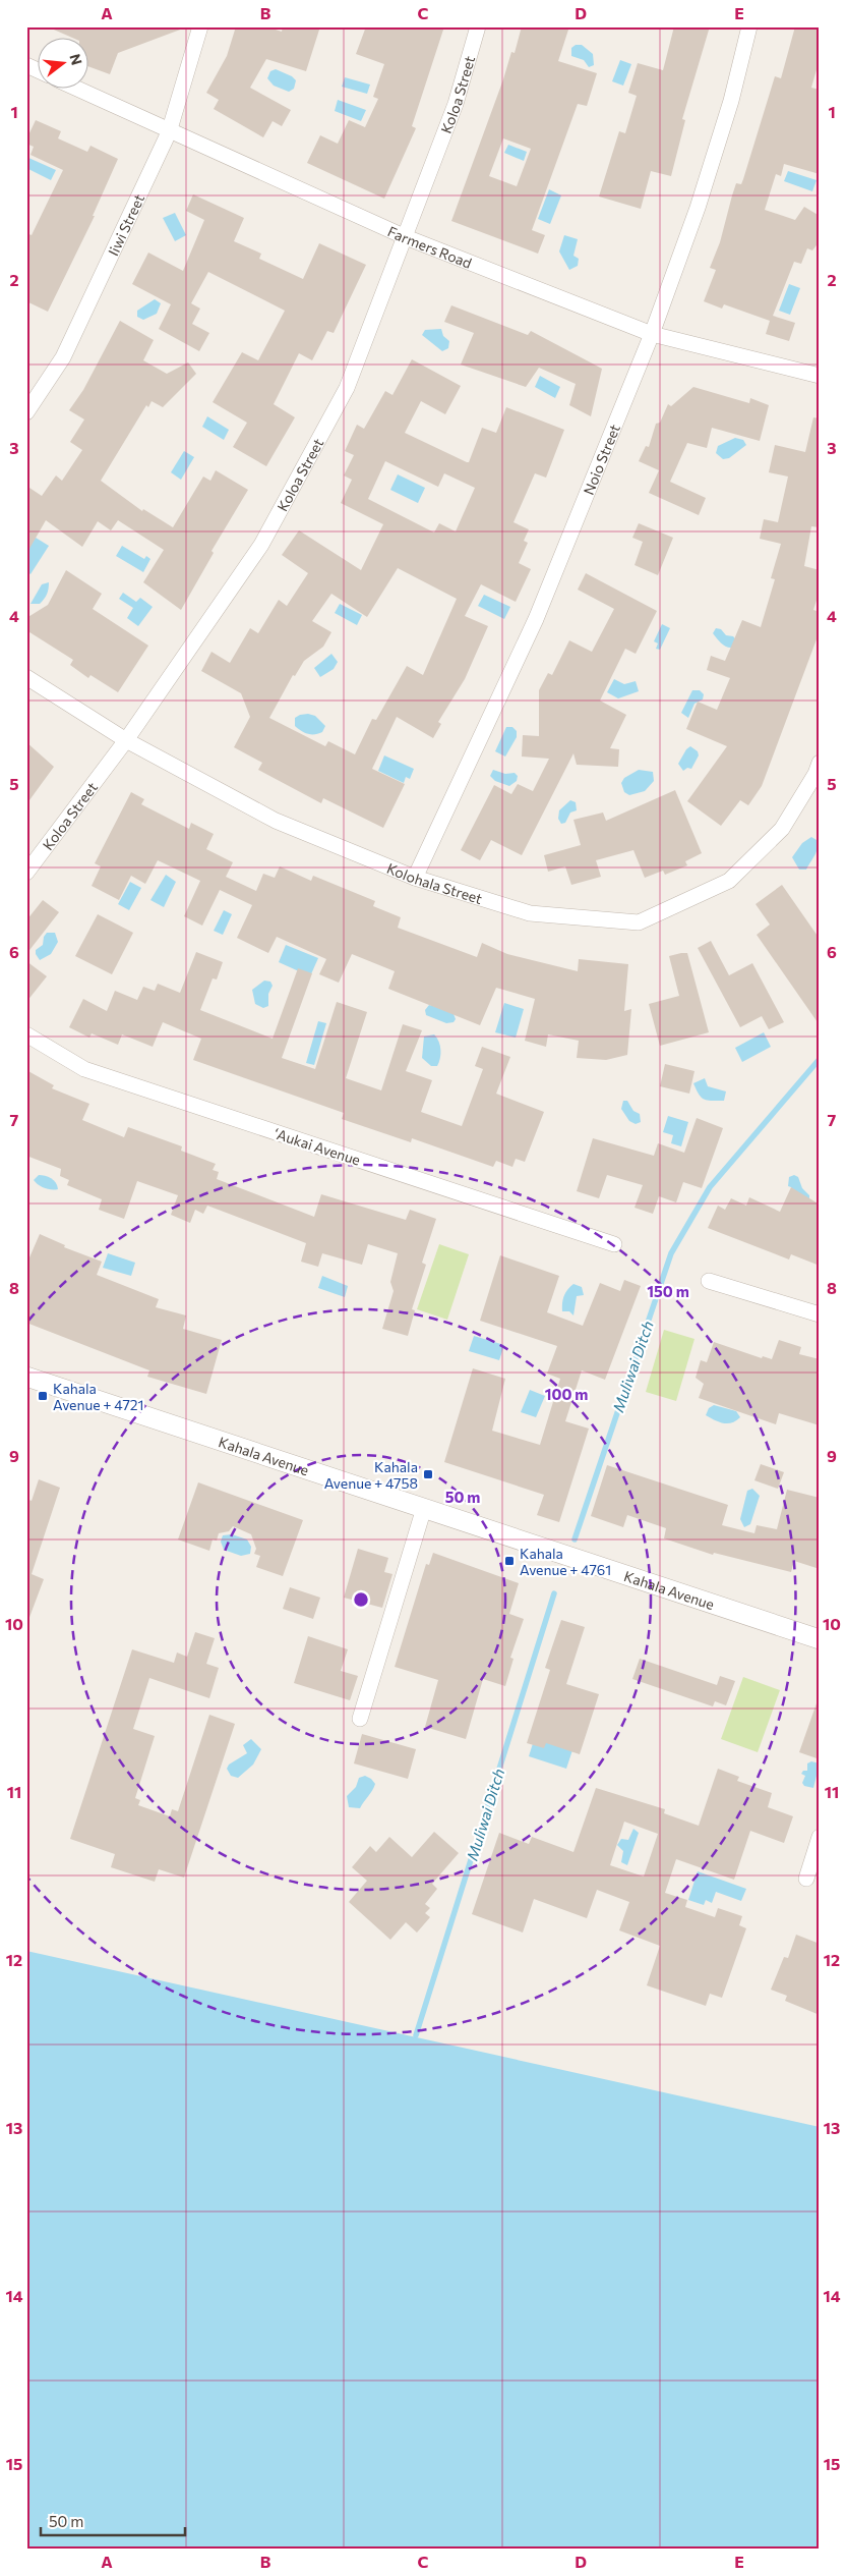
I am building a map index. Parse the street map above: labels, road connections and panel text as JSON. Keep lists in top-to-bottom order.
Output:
{
  "streets": {
    "street": [
      "Koloa Street",
      "Iiwi Street",
      "Farmers Road",
      "Noio Street",
      "Kolohala Street",
      "ʻAukai Avenue",
      "Kahala Avenue"
    ]
  },
  "crossings": [
    ["Koloa Street", "Farmers Road"],
    ["Koloa Street", "Kolohala Street"],
    ["Iiwi Street", "Farmers Road"],
    ["Farmers Road", "Noio Street"],
    ["Noio Street", "Kolohala Street"]
  ],
  "water": ["Muliwai Ditch"],
  "places": {
    "transit": ["Kahala Avenue + 4721", "Kahala Avenue + 4758", "Kahala Avenue + 4761"]
  },
  "scale_bar": "50 m",
  "north": "right",
  "grid": {
    "columns": [
      "A",
      "B",
      "C",
      "D",
      "E"
    ],
    "rows": [
      "1",
      "2",
      "3",
      "4",
      "5",
      "6",
      "7",
      "8",
      "9",
      "10",
      "11",
      "12",
      "13",
      "14",
      "15"
    ]
  },
  "rings": ["150 m", "100 m", "50 m"]
}
